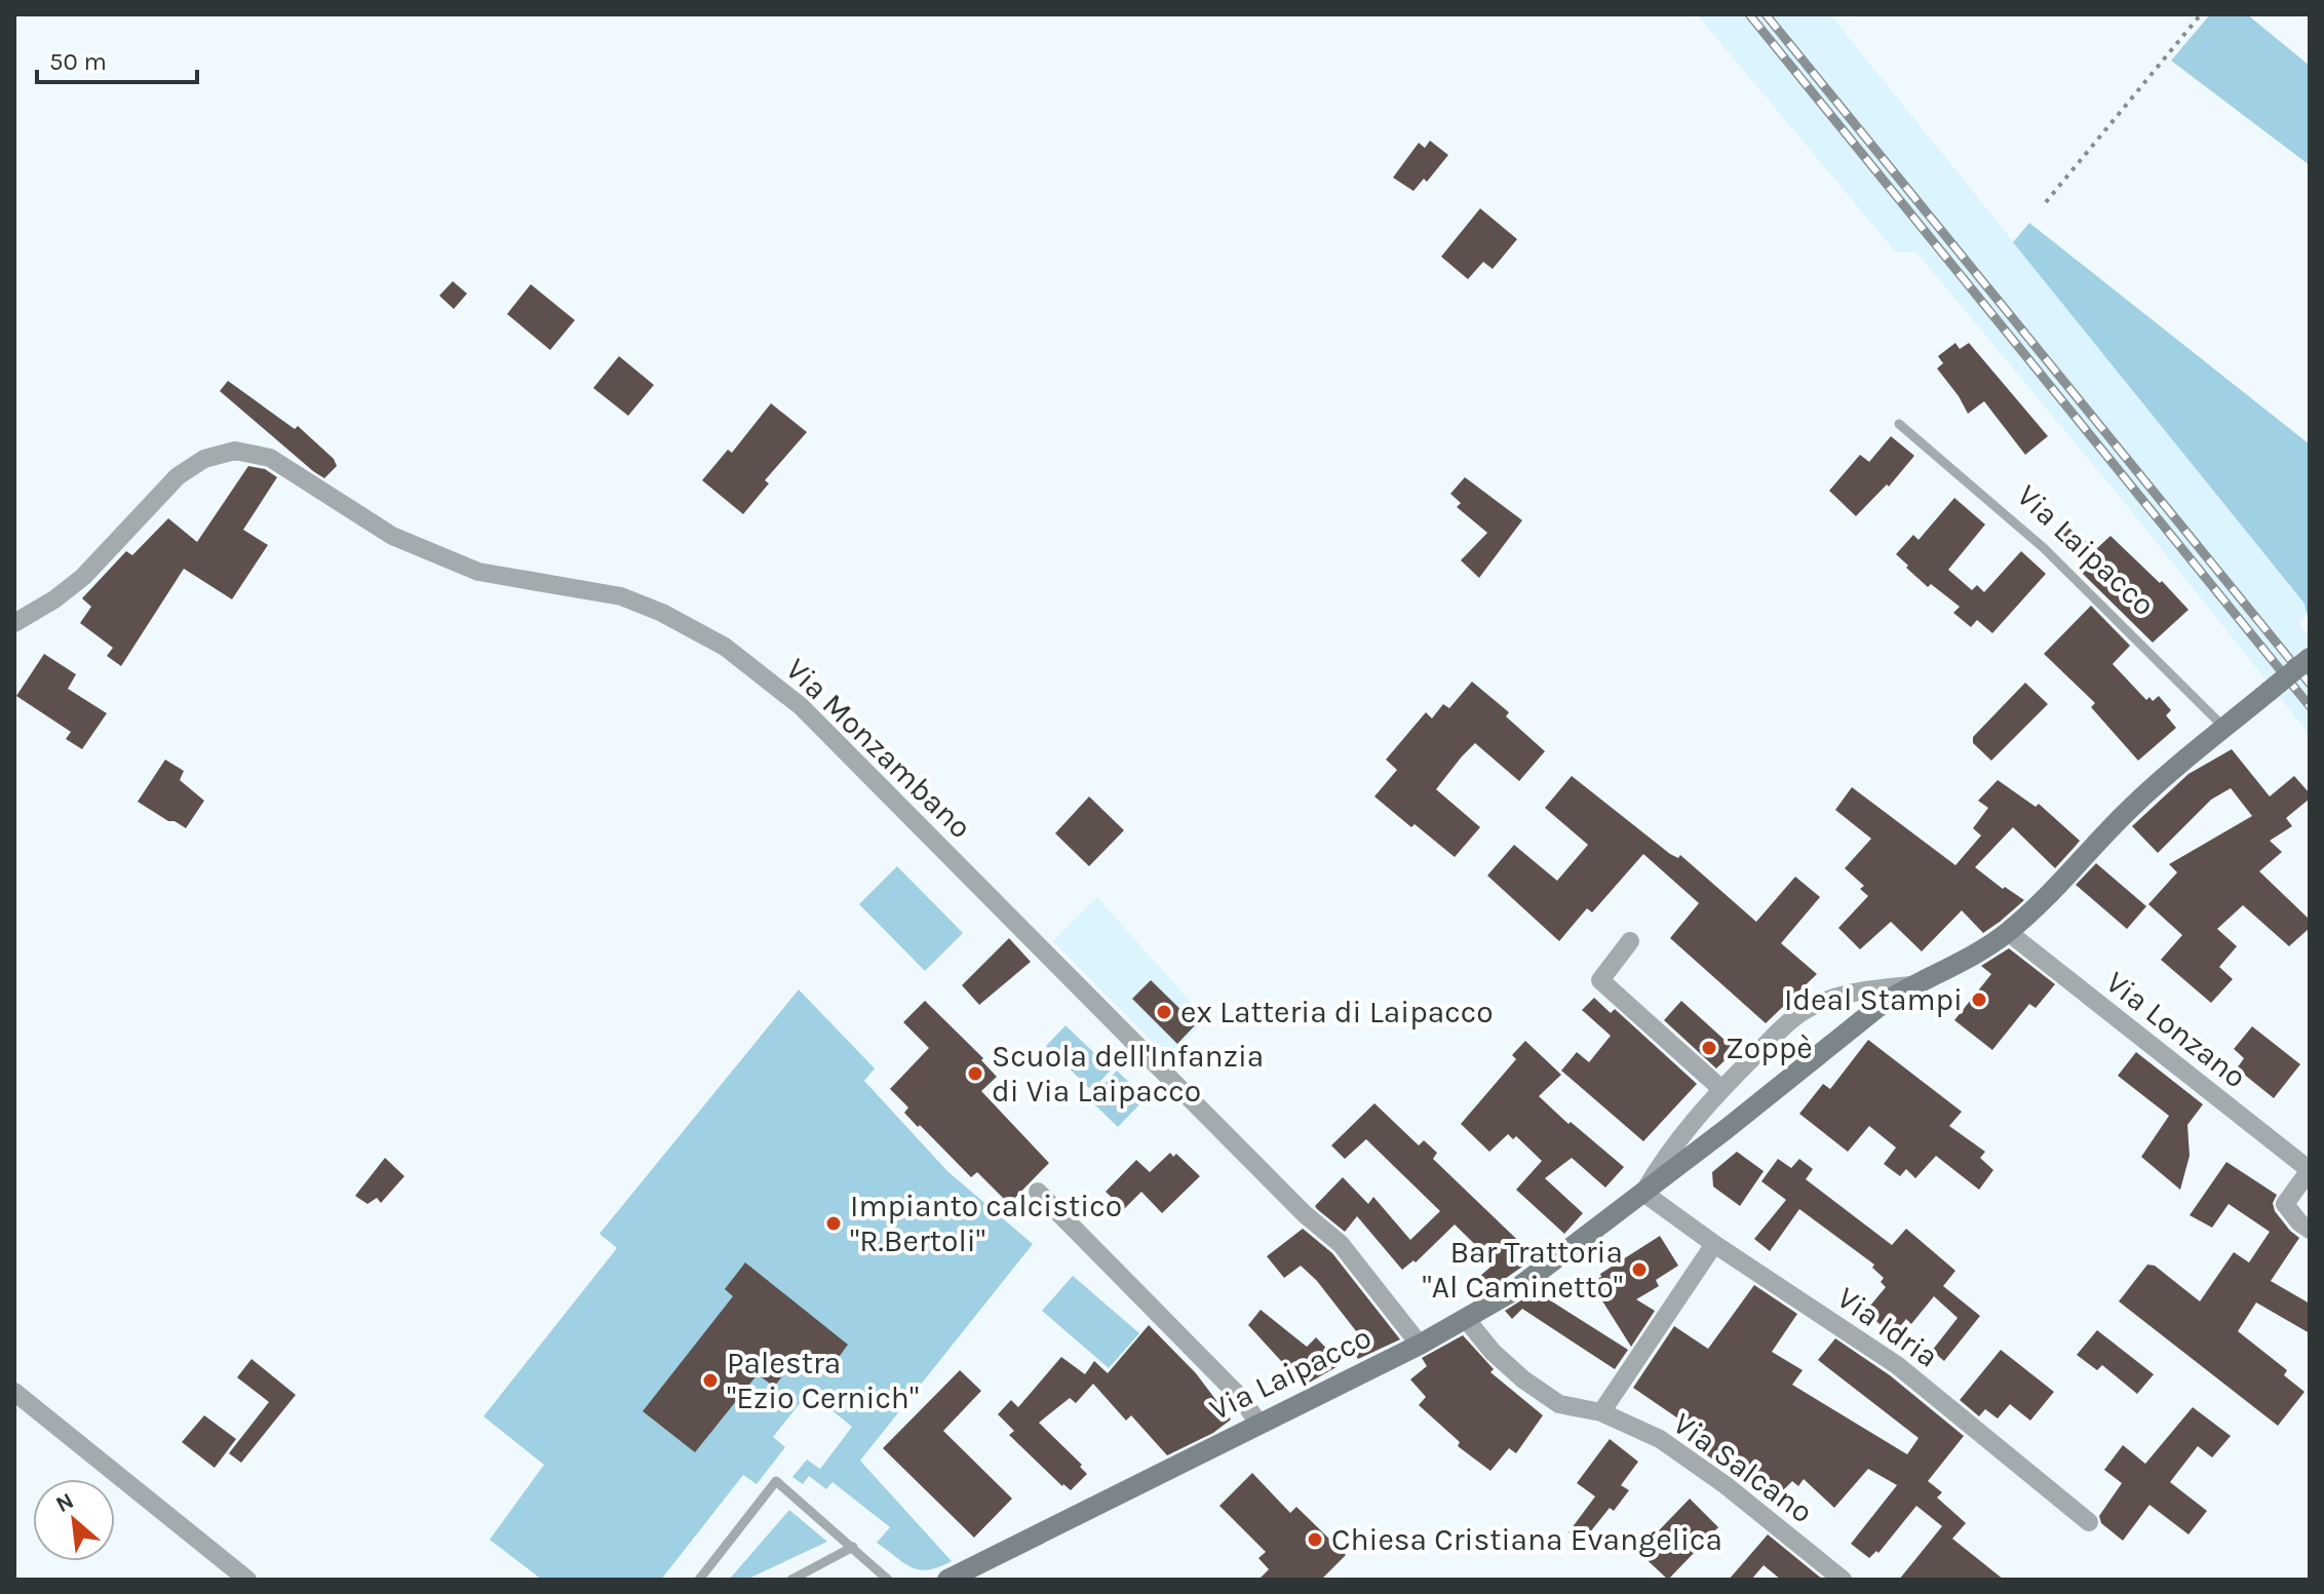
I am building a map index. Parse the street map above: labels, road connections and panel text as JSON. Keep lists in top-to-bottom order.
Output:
{
  "streets": {
    "street": [
      "Via Laipacco",
      "Via Monzambano",
      "Via Lonzano",
      "Via Idria",
      "Via Salcano"
    ]
  },
  "crossings": [
    ["Via Laipacco", "Via Monzambano"],
    ["Via Laipacco", "Via Lonzano"],
    ["Via Laipacco", "Via Idria"],
    ["Via Laipacco", "Via Salcano"]
  ],
  "places": [
    "Ideal Stampi",
    "ex Latteria di Laipacco",
    "Zoppè",
    "Scuola dell'Infanzia di Via Laipacco",
    "Impianto calcistico \"R.Bertoli\"",
    "Bar Trattoria \"Al Caminetto\"",
    "Palestra \"Ezio Cernich\"",
    "Chiesa Cristiana Evangelica"
  ],
  "scale_bar": "50 m",
  "north": "top left"
}
